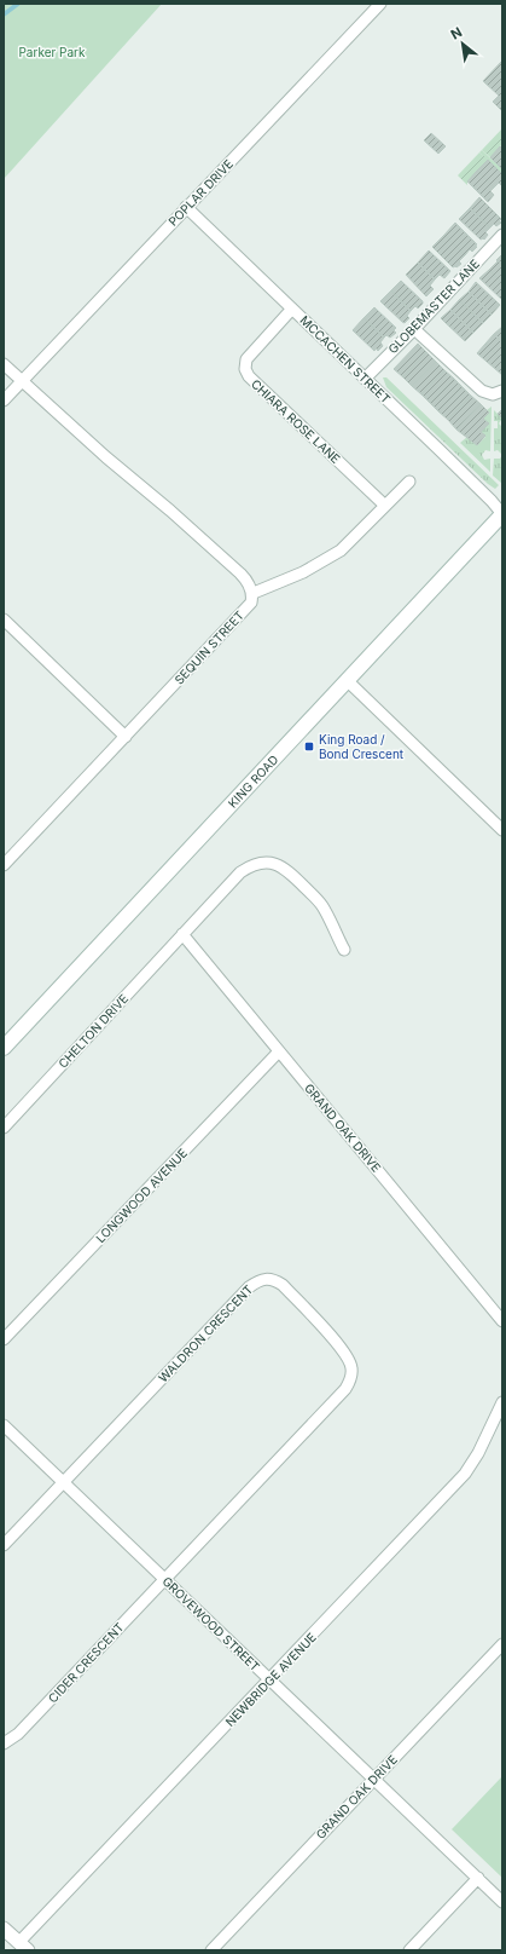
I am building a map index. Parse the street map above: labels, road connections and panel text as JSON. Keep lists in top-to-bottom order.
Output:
{
  "streets": {
    "main road": ["KING ROAD"],
    "street": [
      "POPLAR DRIVE",
      "GLOBEMASTER LANE",
      "MCCACHEN STREET",
      "CHIARA ROSE LANE",
      "SEQUIN STREET",
      "CHELTON DRIVE",
      "GRAND OAK DRIVE",
      "LONGWOOD AVENUE",
      "WALDRON CRESCENT",
      "GROVEWOOD STREET",
      "CIDER CRESCENT",
      "NEWBRIDGE AVENUE"
    ]
  },
  "crossings": [
    ["POPLAR DRIVE", "MCCACHEN STREET"],
    ["GLOBEMASTER LANE", "MCCACHEN STREET"],
    ["MCCACHEN STREET", "CHIARA ROSE LANE"],
    ["MCCACHEN STREET", "KING ROAD"],
    ["CHELTON DRIVE", "GRAND OAK DRIVE"],
    ["GRAND OAK DRIVE", "LONGWOOD AVENUE"],
    ["GRAND OAK DRIVE", "GROVEWOOD STREET"],
    ["WALDRON CRESCENT", "GROVEWOOD STREET"],
    ["WALDRON CRESCENT", "CIDER CRESCENT"],
    ["GROVEWOOD STREET", "CIDER CRESCENT"],
    ["GROVEWOOD STREET", "NEWBRIDGE AVENUE"]
  ],
  "parks": ["Parker Park"],
  "places": {
    "transit": ["King Road / Bond Crescent"]
  },
  "north": "top left"
}
